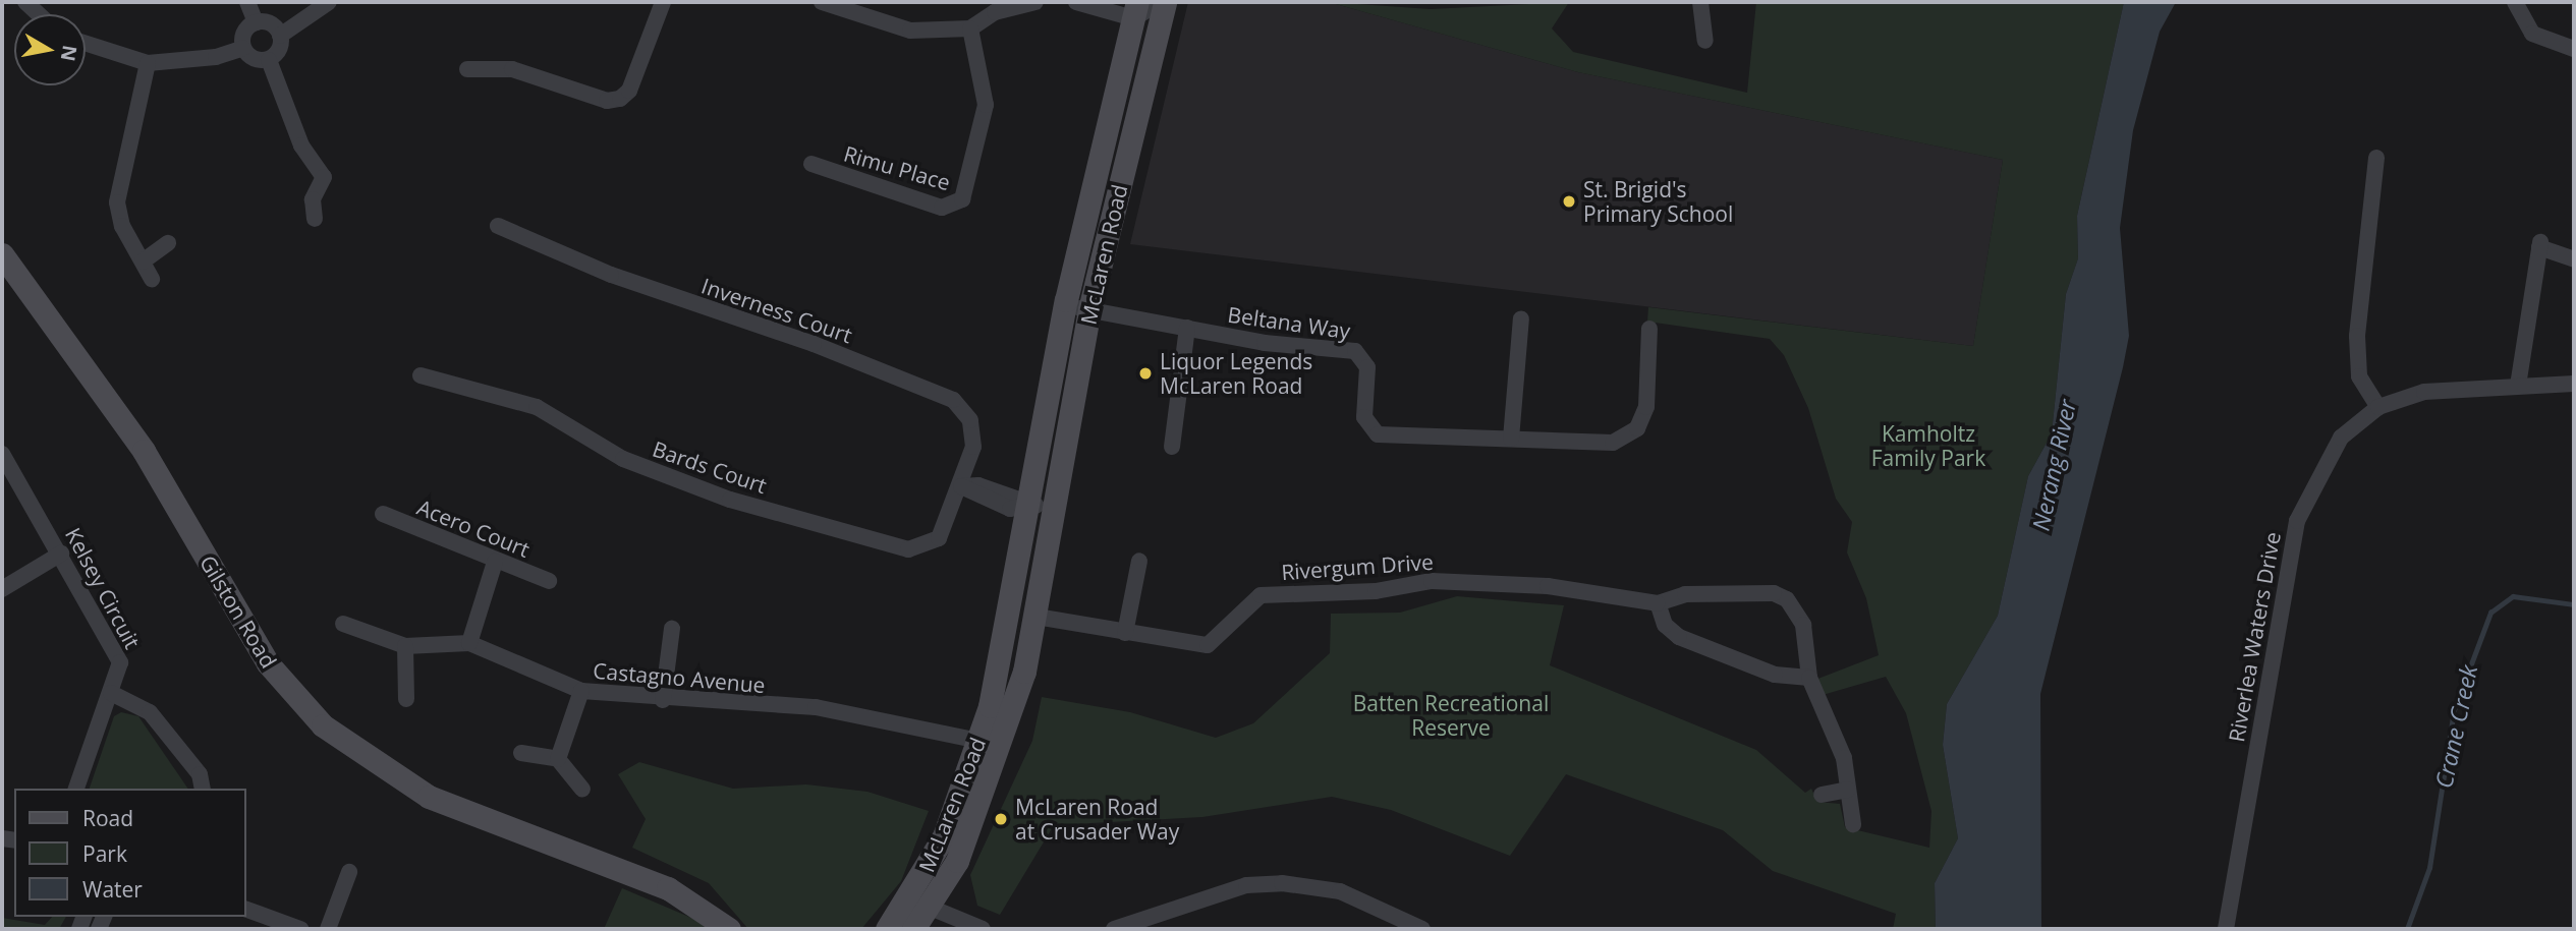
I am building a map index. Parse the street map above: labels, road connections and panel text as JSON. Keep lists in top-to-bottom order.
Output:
{
  "streets": {
    "main road": ["McLaren Road", "Gilston Road"],
    "street": [
      "Rimu Place",
      "Inverness Court",
      "Beltana Way",
      "Bards Court",
      "Acero Court",
      "Rivergum Drive",
      "Kelsey Circuit",
      "Riverlea Waters Drive",
      "Castagno Avenue"
    ]
  },
  "crossings": [
    ["McLaren Road", "Beltana Way"],
    ["McLaren Road", "Rivergum Drive"],
    ["McLaren Road", "Castagno Avenue"],
    ["Inverness Court", "Bards Court"]
  ],
  "water": ["Nerang River", "Crane Creek"],
  "parks": ["Kamholtz Family Park", "Batten Recreational Reserve"],
  "places": ["St. Brigid's Primary School", "Liquor Legends McLaren Road", "McLaren Road at Crusader Way"],
  "legend": ["Road", "Park", "Water"],
  "north": "right"
}
